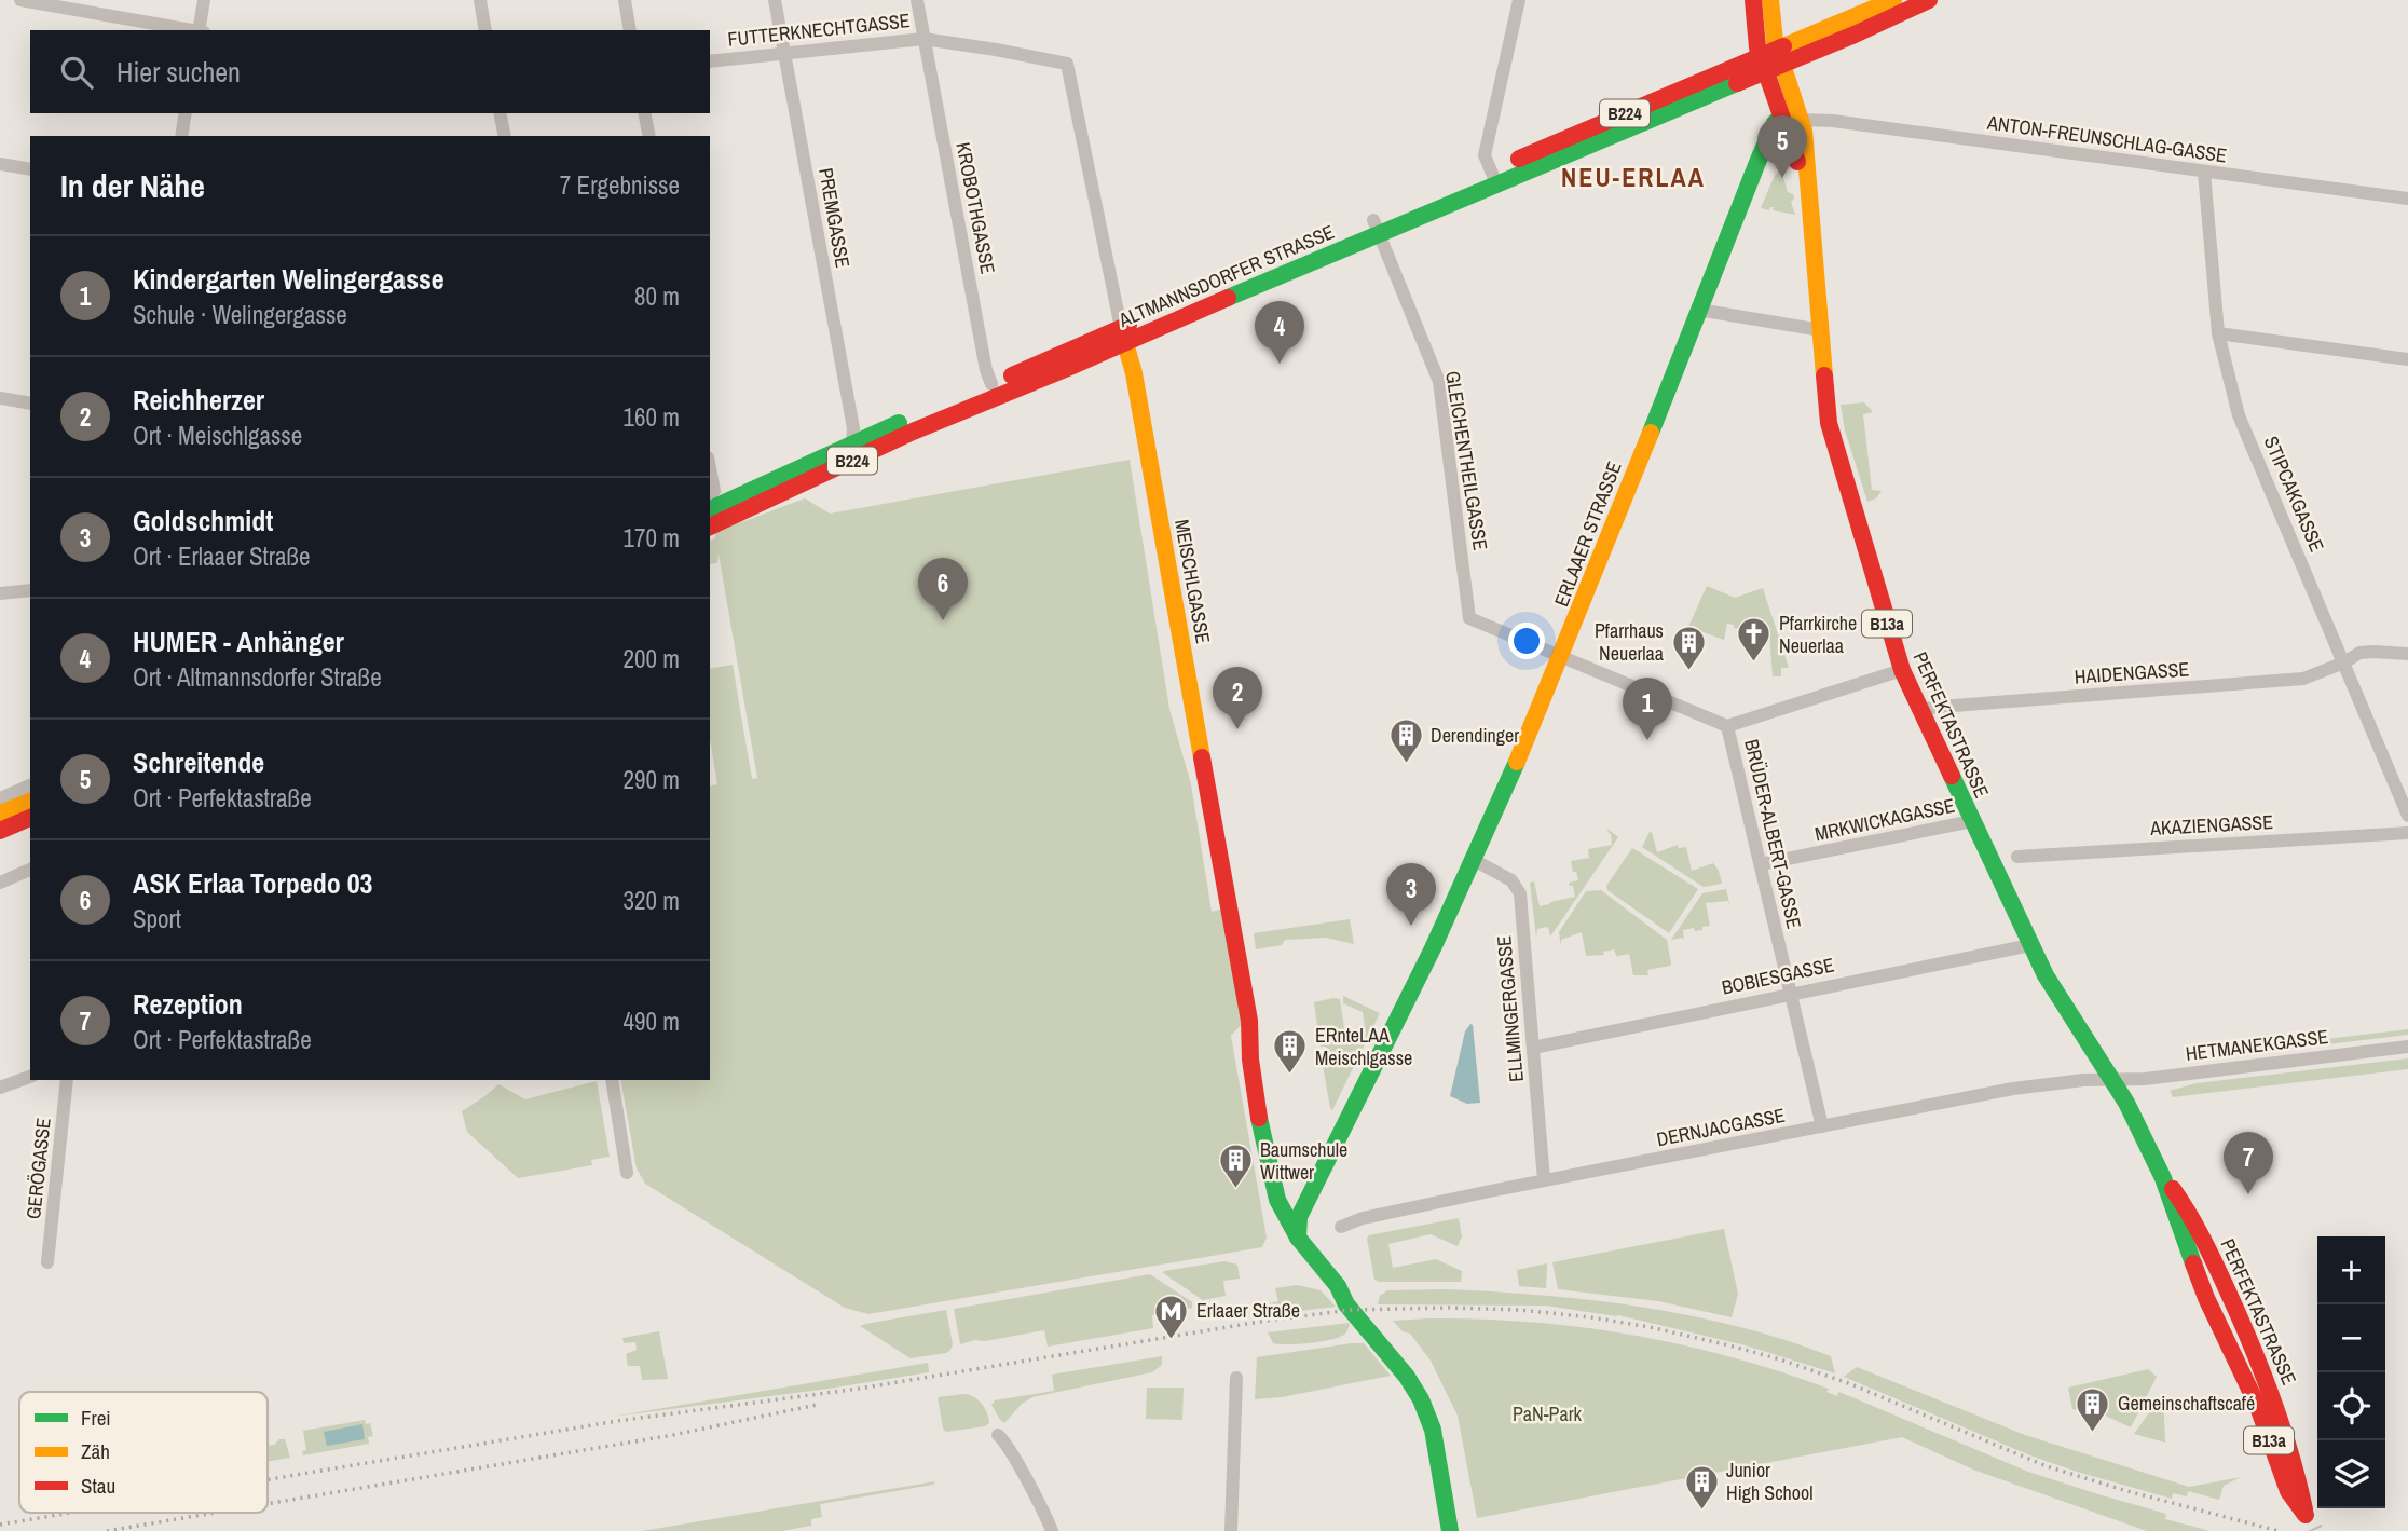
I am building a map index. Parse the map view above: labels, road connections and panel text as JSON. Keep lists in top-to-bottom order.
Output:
{
  "streets": {
    "main road": [
      "B224",
      "ALTMANNSDORFER STRASSE",
      "ERLAAER STRASSE",
      "MEISCHLGASSE",
      "B13a",
      "PERFEKTASTRASSE"
    ],
    "street": [
      "FUTTERKNECHTGASSE",
      "ANTON-FREUNSCHLAG-GASSE",
      "KROBOTHGASSE",
      "PREMGASSE",
      "GLEICHENTHEILGASSE",
      "STIPCAKGASSE",
      "HAIDENGASSE",
      "MRKWICKAGASSE",
      "AKAZIENGASSE",
      "BRÜDER-ALBERT-GASSE",
      "BOBIESGASSE",
      "ELLMINGERGASSE",
      "HETMANEKGASSE",
      "DERNJACGASSE",
      "GERÖGASSE"
    ]
  },
  "crossings": [
    ["FUTTERKNECHTGASSE", "KROBOTHGASSE"],
    ["FUTTERKNECHTGASSE", "PREMGASSE"],
    ["FUTTERKNECHTGASSE", "MEISCHLGASSE"],
    ["ANTON-FREUNSCHLAG-GASSE", "STIPCAKGASSE"],
    ["ANTON-FREUNSCHLAG-GASSE", "B13a"],
    ["ANTON-FREUNSCHLAG-GASSE", "PERFEKTASTRASSE"],
    ["KROBOTHGASSE", "ALTMANNSDORFER STRASSE"],
    ["PREMGASSE", "ALTMANNSDORFER STRASSE"],
    ["ALTMANNSDORFER STRASSE", "GLEICHENTHEILGASSE"],
    ["ALTMANNSDORFER STRASSE", "MEISCHLGASSE"],
    ["ALTMANNSDORFER STRASSE", "B13a"],
    ["GLEICHENTHEILGASSE", "ERLAAER STRASSE"],
    ["STIPCAKGASSE", "HAIDENGASSE"],
    ["ERLAAER STRASSE", "MEISCHLGASSE"],
    ["ERLAAER STRASSE", "B13a"],
    ["ERLAAER STRASSE", "PERFEKTASTRASSE"],
    ["ERLAAER STRASSE", "ELLMINGERGASSE"],
    ["B13a", "PERFEKTASTRASSE"],
    ["HAIDENGASSE", "PERFEKTASTRASSE"],
    ["PERFEKTASTRASSE", "MRKWICKAGASSE"],
    ["PERFEKTASTRASSE", "BOBIESGASSE"],
    ["PERFEKTASTRASSE", "HETMANEKGASSE"],
    ["PERFEKTASTRASSE", "DERNJACGASSE"],
    ["MRKWICKAGASSE", "BRÜDER-ALBERT-GASSE"],
    ["BRÜDER-ALBERT-GASSE", "BOBIESGASSE"],
    ["BRÜDER-ALBERT-GASSE", "DERNJACGASSE"],
    ["BOBIESGASSE", "ELLMINGERGASSE"],
    ["ELLMINGERGASSE", "DERNJACGASSE"],
    ["HETMANEKGASSE", "DERNJACGASSE"]
  ],
  "districts": ["NEU-ERLAA"],
  "parks": ["PaN-Park"],
  "places": {
    "church": ["Pfarrkirche Neuerlaa"],
    "building": [
      "Pfarrhaus Neuerlaa",
      "Derendinger",
      "ERnteLAA Meischlgasse",
      "Baumschule Wittwer",
      "Gemeinschaftscafé",
      "Junior High School"
    ],
    "metro station": ["Erlaaer Straße"]
  },
  "legend": ["Frei", "Zäh", "Stau"],
  "page": {
    "search": "Hier suchen",
    "pins": [
      "5",
      "4",
      "6",
      "2",
      "1",
      "3",
      "7"
    ],
    "heading": ["In der Nähe", "7 Ergebnisse"],
    "list": [
      {
        "mark": "1",
        "name": "Kindergarten Welingergasse",
        "note": "Schule · Welingergasse",
        "value": "80 m"
      },
      {
        "mark": "2",
        "name": "Reichherzer",
        "note": "Ort · Meischlgasse",
        "value": "160 m"
      },
      {
        "mark": "3",
        "name": "Goldschmidt",
        "note": "Ort · Erlaaer Straße",
        "value": "170 m"
      },
      {
        "mark": "4",
        "name": "HUMER - Anhänger",
        "note": "Ort · Altmannsdorfer Straße",
        "value": "200 m"
      },
      {
        "mark": "5",
        "name": "Schreitende",
        "note": "Ort · Perfektastraße",
        "value": "290 m"
      },
      {
        "mark": "6",
        "name": "ASK Erlaa Torpedo 03",
        "note": "Sport",
        "value": "320 m"
      },
      {
        "mark": "7",
        "name": "Rezeption",
        "note": "Ort · Perfektastraße",
        "value": "490 m"
      }
    ],
    "map_buttons": ["+", "−"]
  }
}
